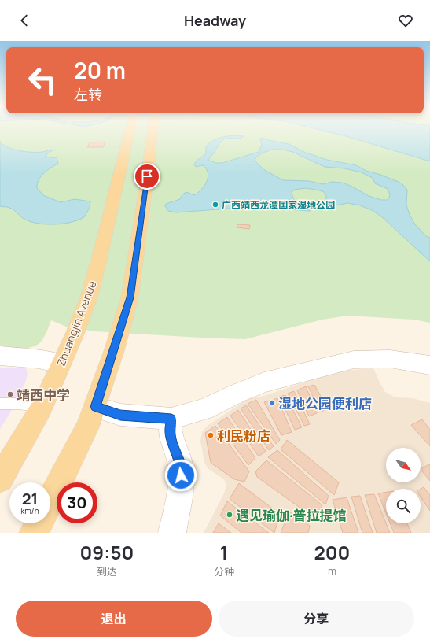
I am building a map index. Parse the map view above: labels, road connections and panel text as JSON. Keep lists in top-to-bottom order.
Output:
{
  "streets": {
    "main road": ["Zhuangjin Avenue"]
  },
  "places": [
    "广西靖西龙潭国家湿地公园",
    "靖西中学",
    "湿地公园便利店",
    "利民粉店",
    "遇见瑜伽·普拉提馆"
  ],
  "north": "bottom right",
  "page": {
    "header": "Headway",
    "turn": ["20 m", "左转"],
    "speed": "21 km/h",
    "limit": "30",
    "eta": [
      "09:50",
      "到达",
      "1",
      "分钟",
      "200",
      "m"
    ],
    "buttons": ["退出", "分享"]
  }
}
